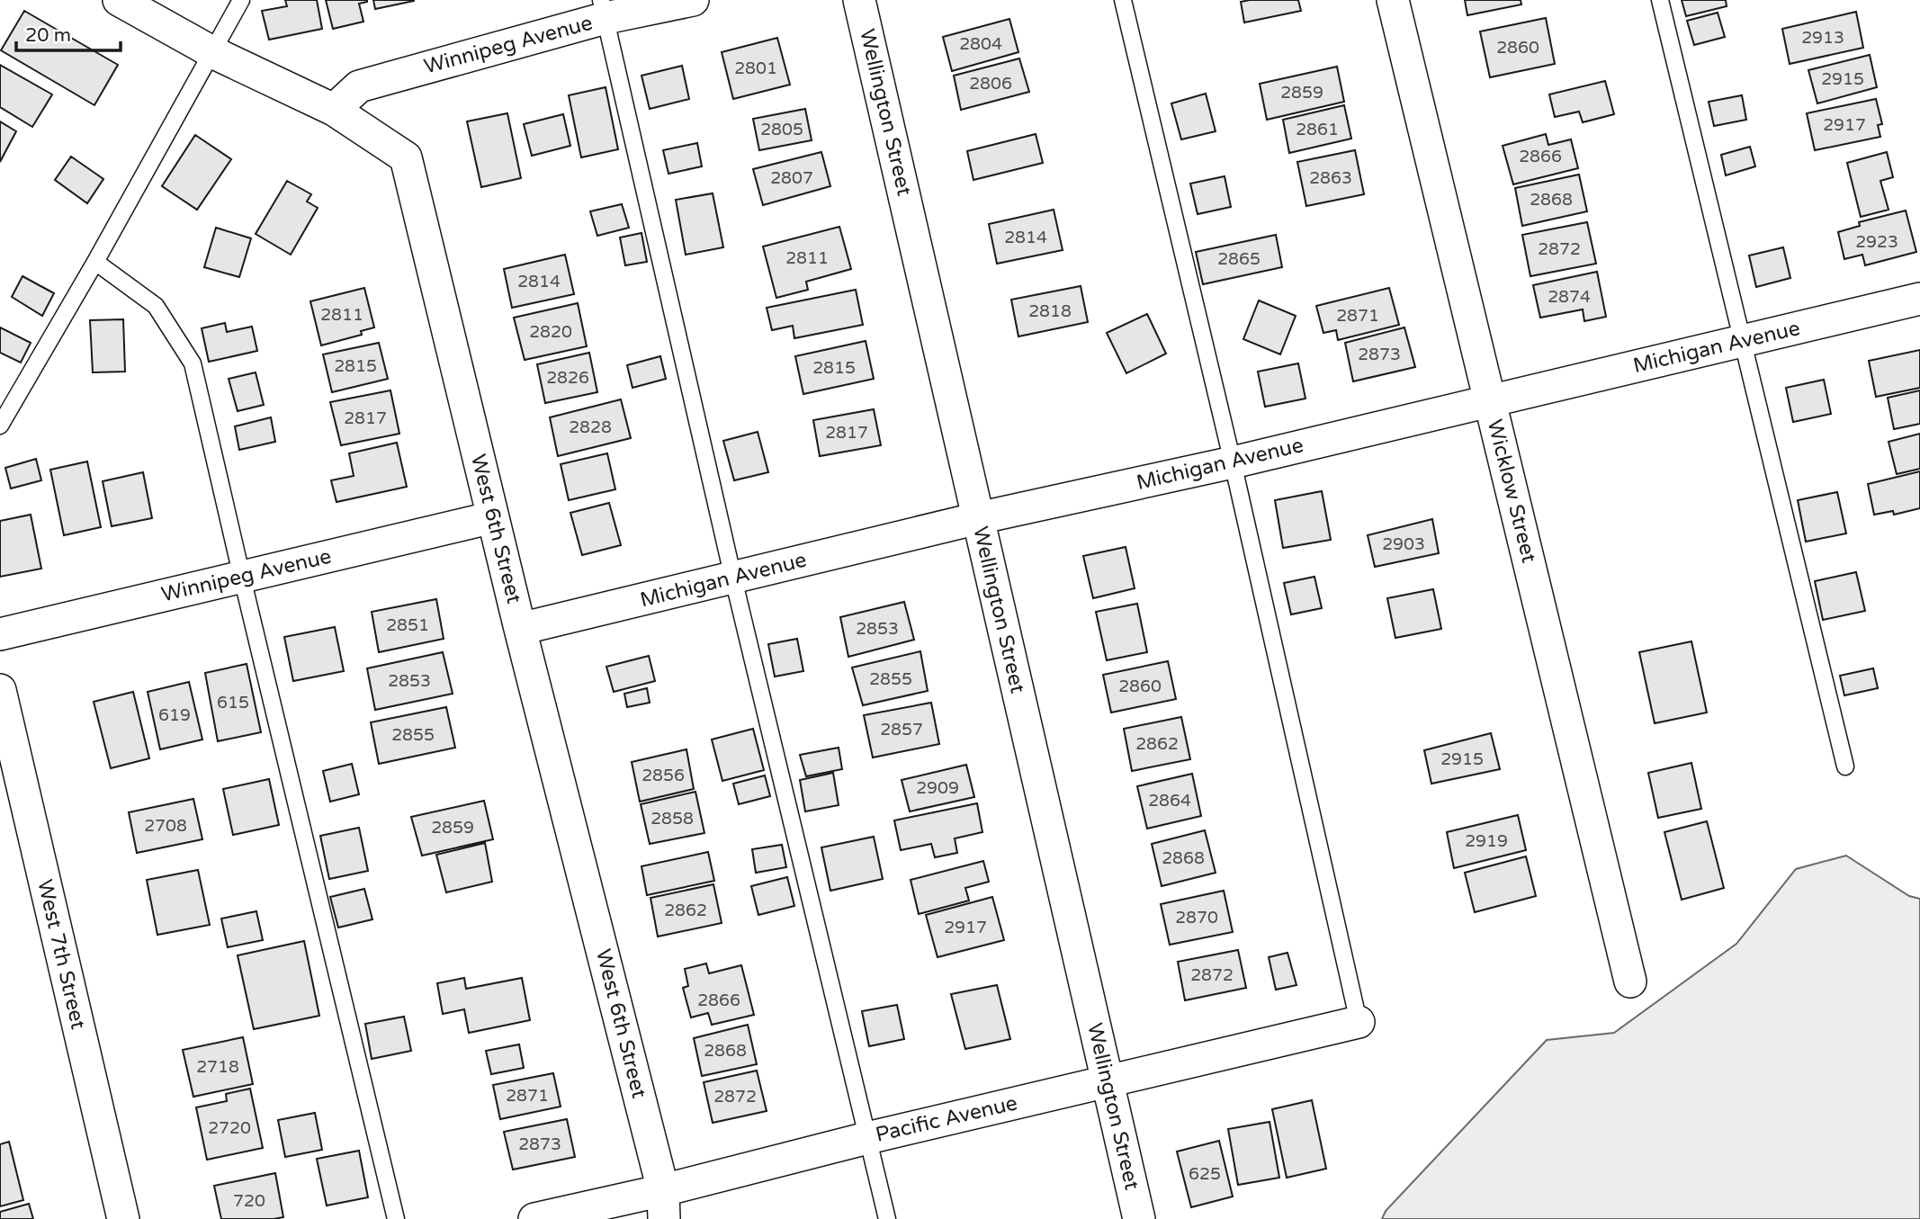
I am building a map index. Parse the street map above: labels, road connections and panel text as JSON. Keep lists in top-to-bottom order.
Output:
{
  "streets": {
    "street": [
      "Winnipeg Avenue",
      "Wellington Street",
      "Michigan Avenue",
      "Wicklow Street",
      "West 6th Street",
      "West 7th Street",
      "Pacific Avenue"
    ]
  },
  "crossings": [
    ["Winnipeg Avenue", "West 6th Street"],
    ["Wellington Street", "Michigan Avenue"],
    ["Wellington Street", "Pacific Avenue"],
    ["Michigan Avenue", "Wicklow Street"],
    ["Michigan Avenue", "West 6th Street"],
    ["West 6th Street", "Pacific Avenue"]
  ],
  "house_numbers": [
    "2913",
    "2804",
    "2860",
    "2801",
    "2915",
    "2806",
    "2859",
    "2917",
    "2805",
    "2861",
    "2866",
    "2807",
    "2863",
    "2868",
    "2814",
    "2923",
    "2872",
    "2811",
    "2865",
    "2814",
    "2874",
    "2818",
    "2811",
    "2871",
    "2820",
    "2873",
    "2815",
    "2815",
    "2826",
    "2817",
    "2828",
    "2817",
    "2903",
    "2851",
    "2853",
    "2855",
    "2853",
    "2860",
    "615",
    "619",
    "2857",
    "2855",
    "2862",
    "2915",
    "2856",
    "2909",
    "2864",
    "2858",
    "2708",
    "2859",
    "2919",
    "2868",
    "2862",
    "2870",
    "2917",
    "2872",
    "2866",
    "2868",
    "2718",
    "2871",
    "2872",
    "2720",
    "2873",
    "625",
    "720"
  ],
  "scale_bar": "20 m"
}
